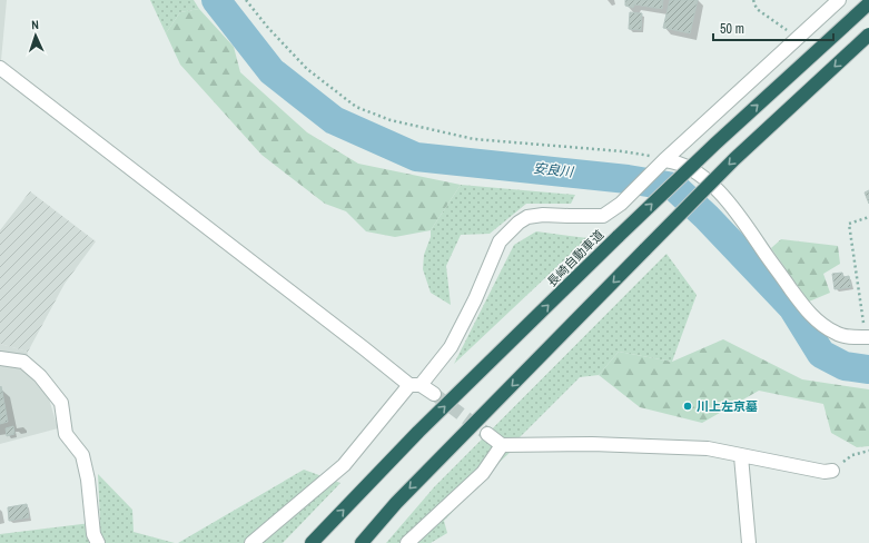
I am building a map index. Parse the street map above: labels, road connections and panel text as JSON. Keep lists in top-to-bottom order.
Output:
{
  "streets": {
    "highway": ["長崎自動車道"]
  },
  "water": ["安良川"],
  "places": ["川上左京墓"],
  "scale_bar": "50 m",
  "north": "top"
}
